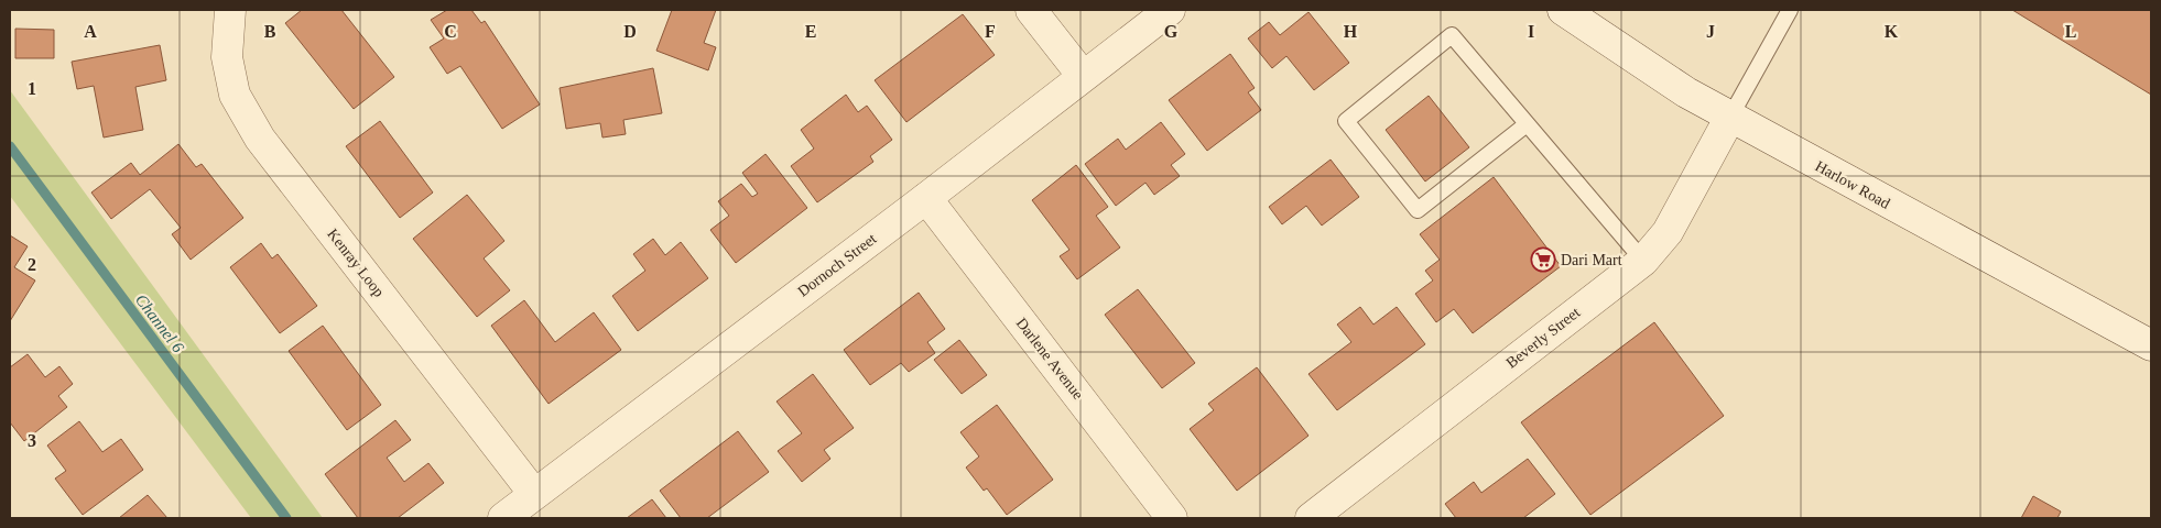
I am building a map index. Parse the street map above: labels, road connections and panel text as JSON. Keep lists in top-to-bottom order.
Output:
{
  "streets": {
    "street": [
      "Harlow Road",
      "Kenray Loop",
      "Dornoch Street",
      "Beverly Street",
      "Darlene Avenue"
    ]
  },
  "crossings": [
    ["Harlow Road", "Beverly Street"],
    ["Kenray Loop", "Dornoch Street"],
    ["Dornoch Street", "Darlene Avenue"]
  ],
  "water": ["Channel 6"],
  "places": {
    "supermarket": ["Dari Mart"]
  },
  "grid": {
    "columns": [
      "A",
      "B",
      "C",
      "D",
      "E",
      "F",
      "G",
      "H",
      "I",
      "J",
      "K",
      "L"
    ],
    "rows": ["1", "2", "3"]
  }
}
